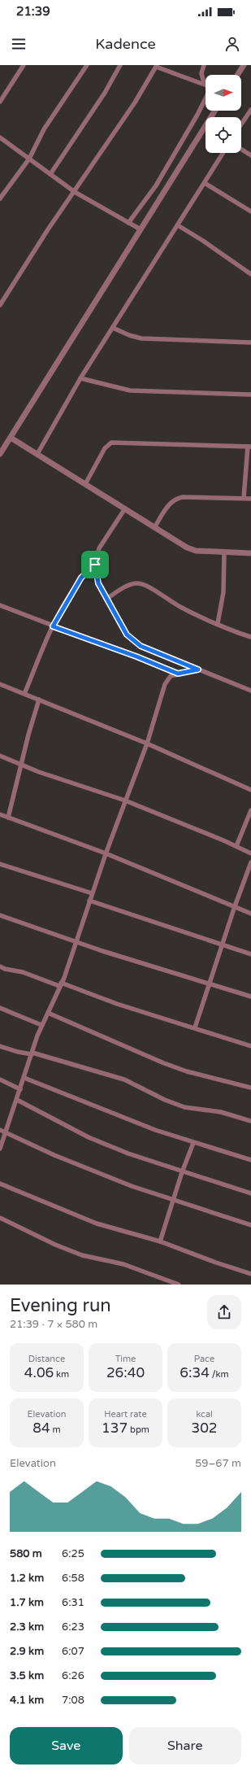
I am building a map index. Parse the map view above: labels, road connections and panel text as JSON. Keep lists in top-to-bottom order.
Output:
{
  "north": "right",
  "page": {
    "status": "21:39",
    "header": "Kadence",
    "heading": ["Evening run", "21:39 · 7 × 580 m"],
    "stats": [
      ["Distance", "4.06 km"],
      ["Time", "26:40"],
      ["Pace", "6:34 /km"],
      ["Elevation", "84 m"],
      ["Heart rate", "137 bpm"],
      ["kcal", "302"]
    ],
    "chart": ["Elevation", "59–67 m"],
    "list": [
      {
        "name": "580 m",
        "note": "6:25"
      },
      {
        "name": "1.2 km",
        "note": "6:58"
      },
      {
        "name": "1.7 km",
        "note": "6:31"
      },
      {
        "name": "2.3 km",
        "note": "6:23"
      },
      {
        "name": "2.9 km",
        "note": "6:07"
      },
      {
        "name": "3.5 km",
        "note": "6:26"
      },
      {
        "name": "4.1 km",
        "note": "7:08"
      }
    ],
    "buttons": ["Save", "Share"]
  }
}
